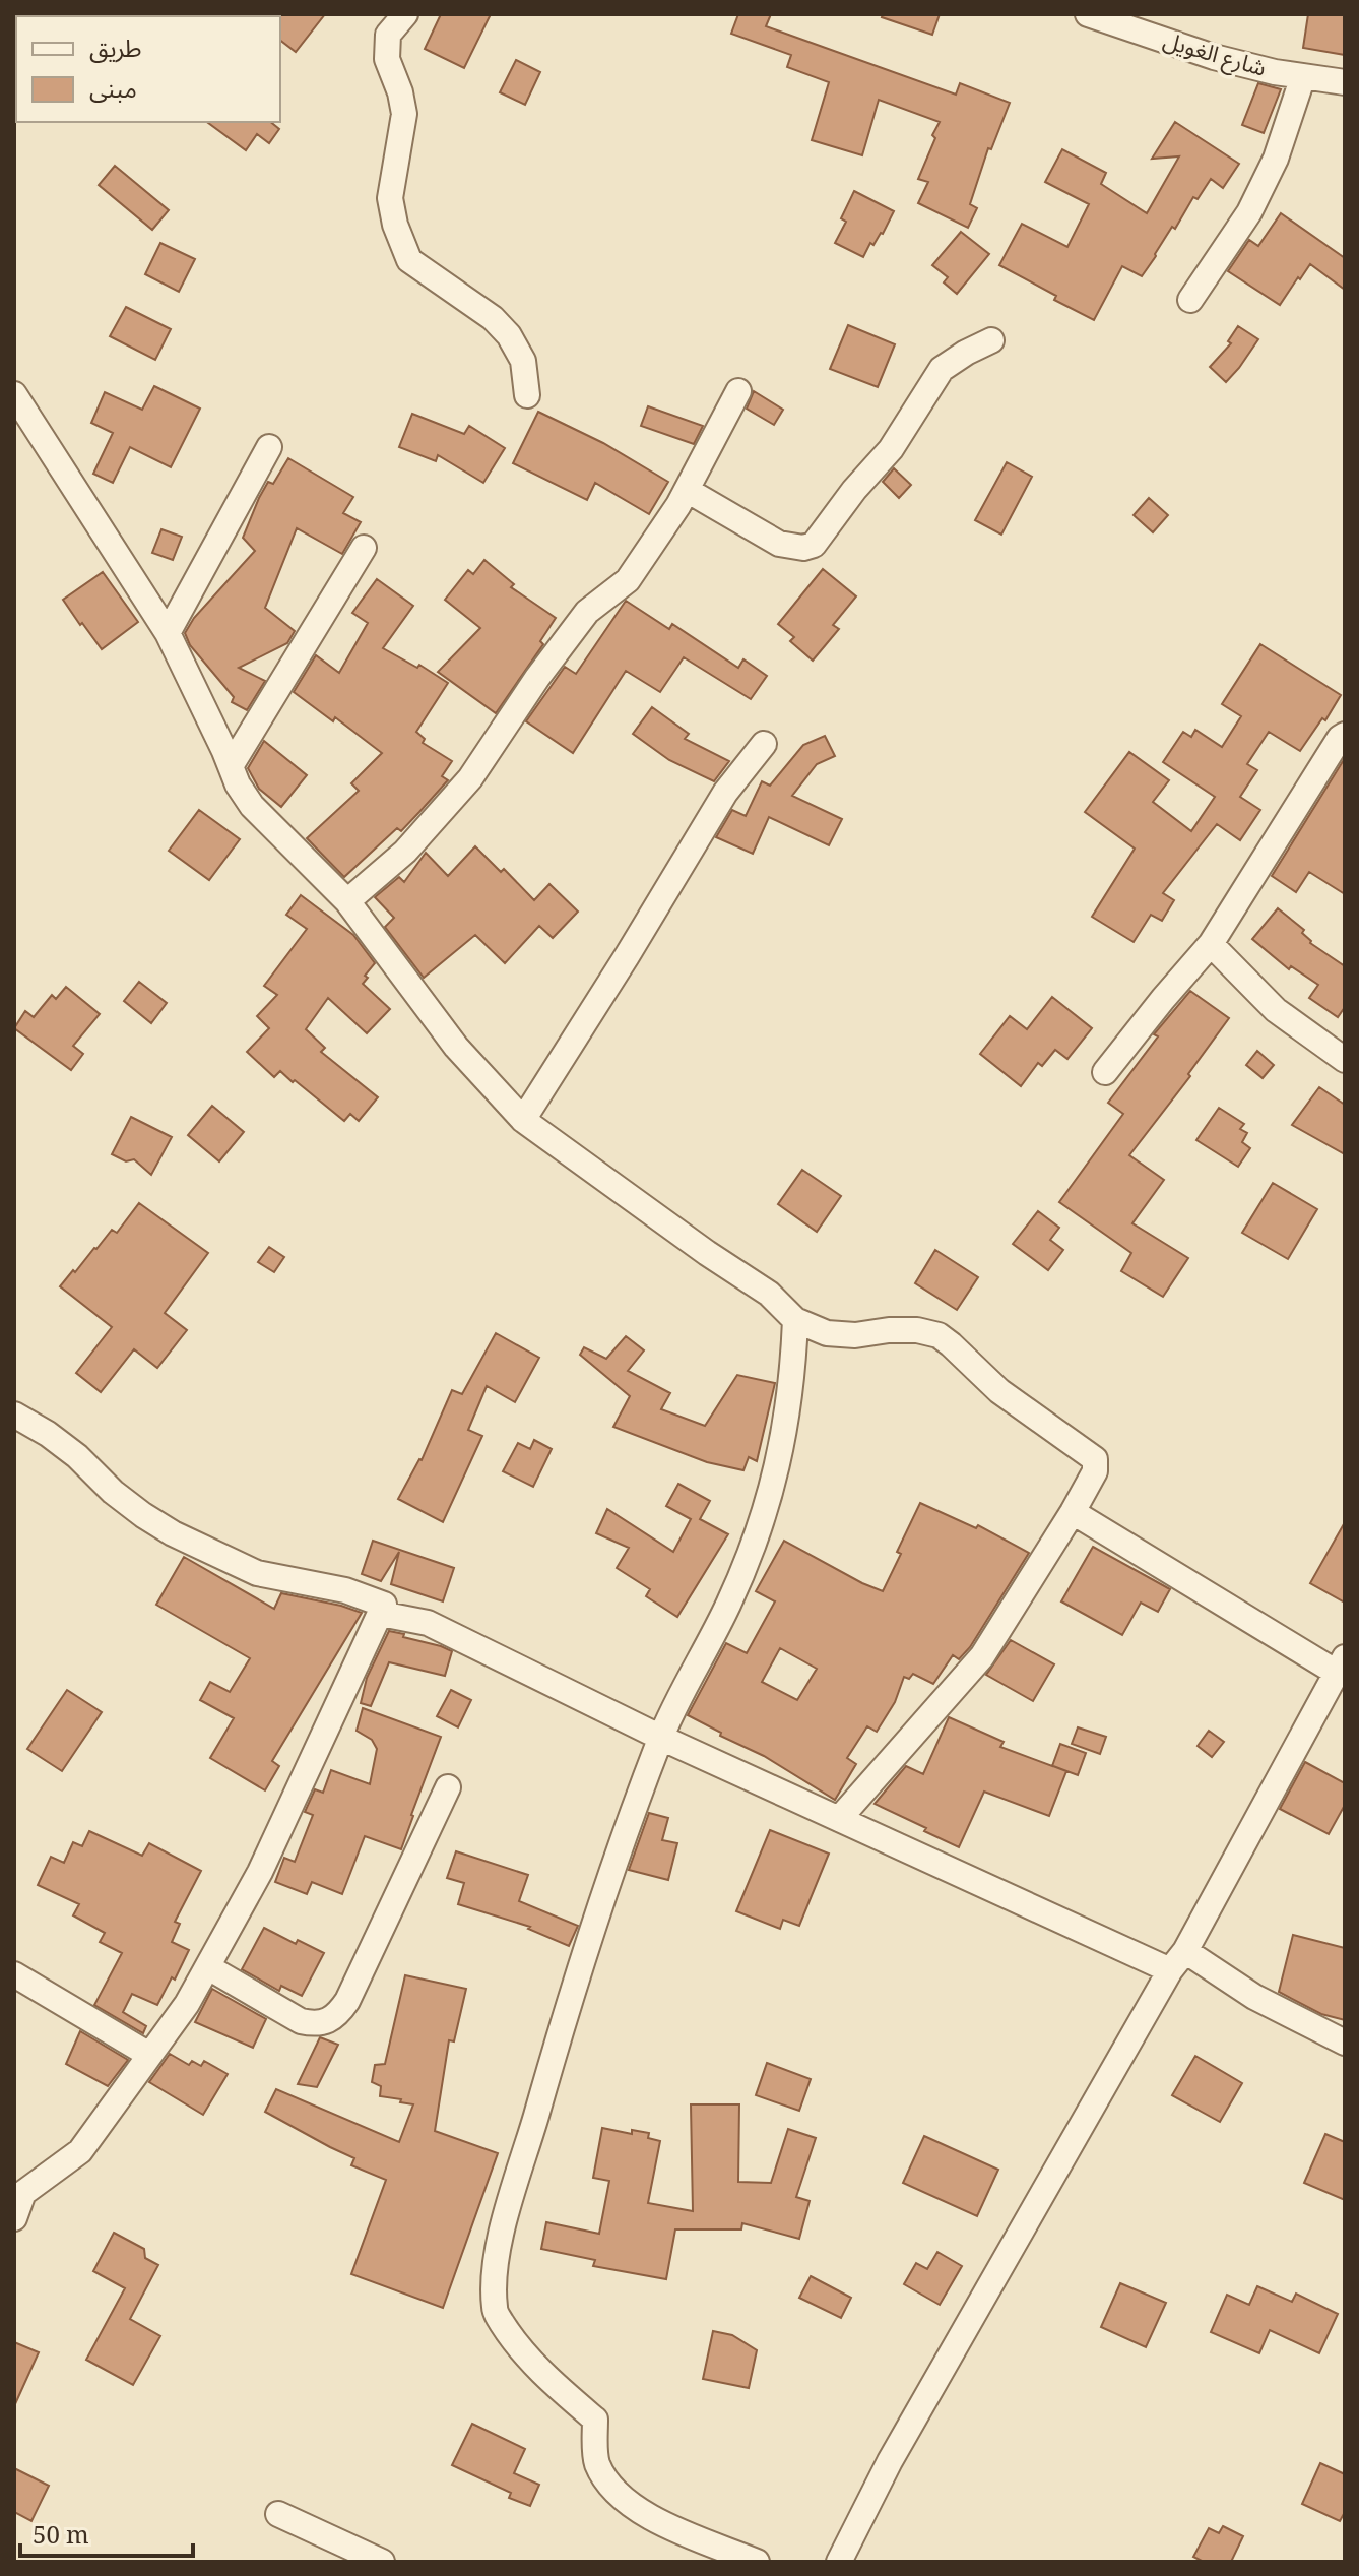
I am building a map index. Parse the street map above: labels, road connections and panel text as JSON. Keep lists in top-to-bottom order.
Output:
{
  "streets": {
    "street": ["شارع الغويل"]
  },
  "legend": ["طريق", "مبنى"],
  "scale_bar": "50 m"
}
